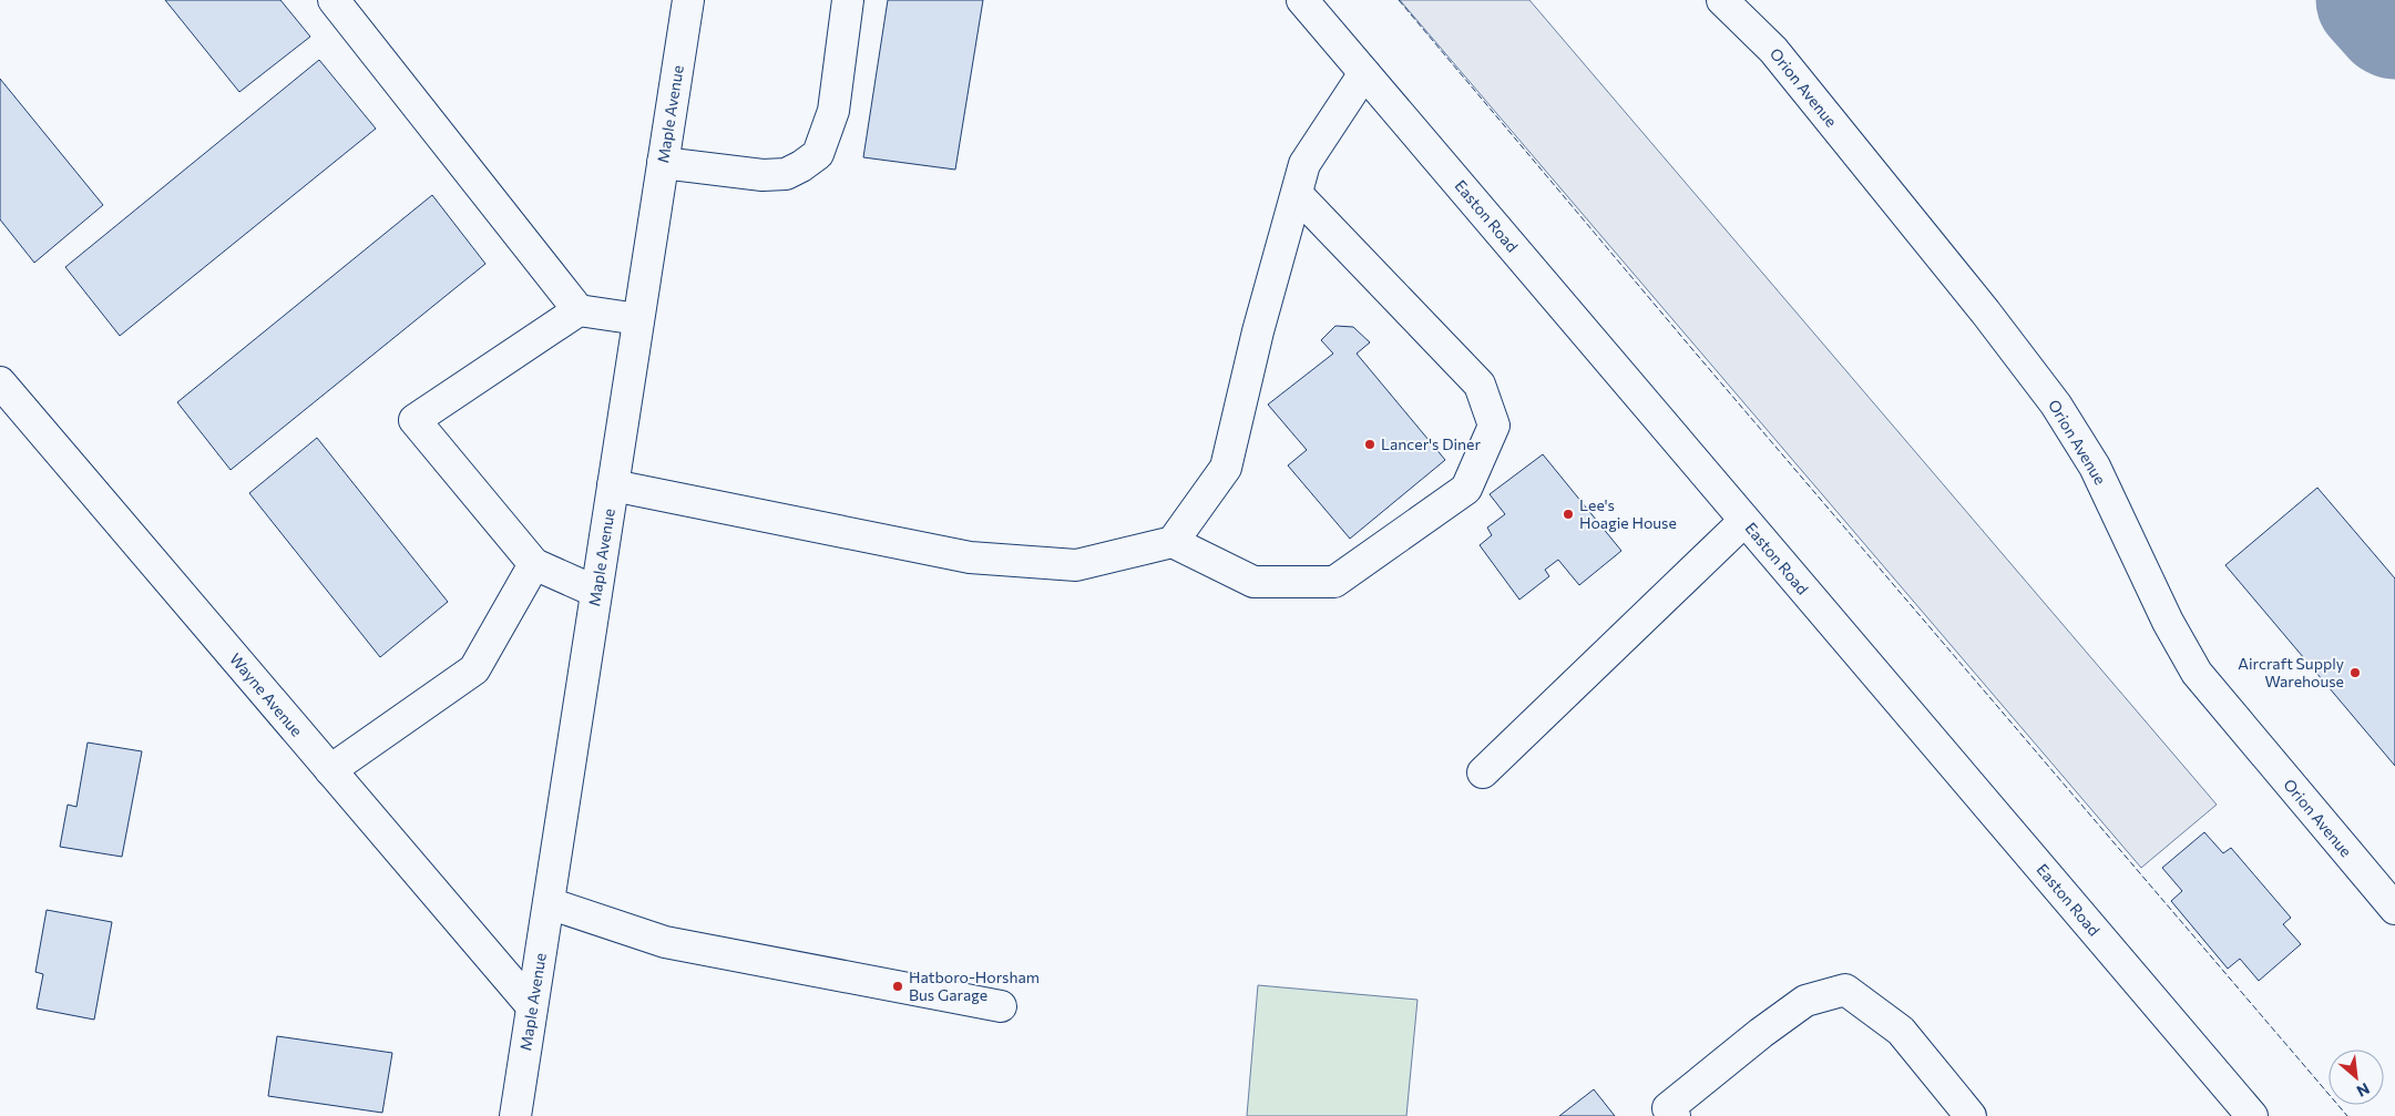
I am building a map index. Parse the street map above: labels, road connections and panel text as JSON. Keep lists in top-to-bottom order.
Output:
{
  "streets": {
    "main road": [
      "Orion Avenue",
      "Maple Avenue",
      "Easton Road",
      "Wayne Avenue"
    ]
  },
  "crossings": [
    ["Maple Avenue", "Wayne Avenue"]
  ],
  "places": [
    "Lancer's Diner",
    "Lee's Hoagie House",
    "Aircraft Supply Warehouse",
    "Hatboro-Horsham Bus Garage"
  ],
  "north": "bottom right"
}
